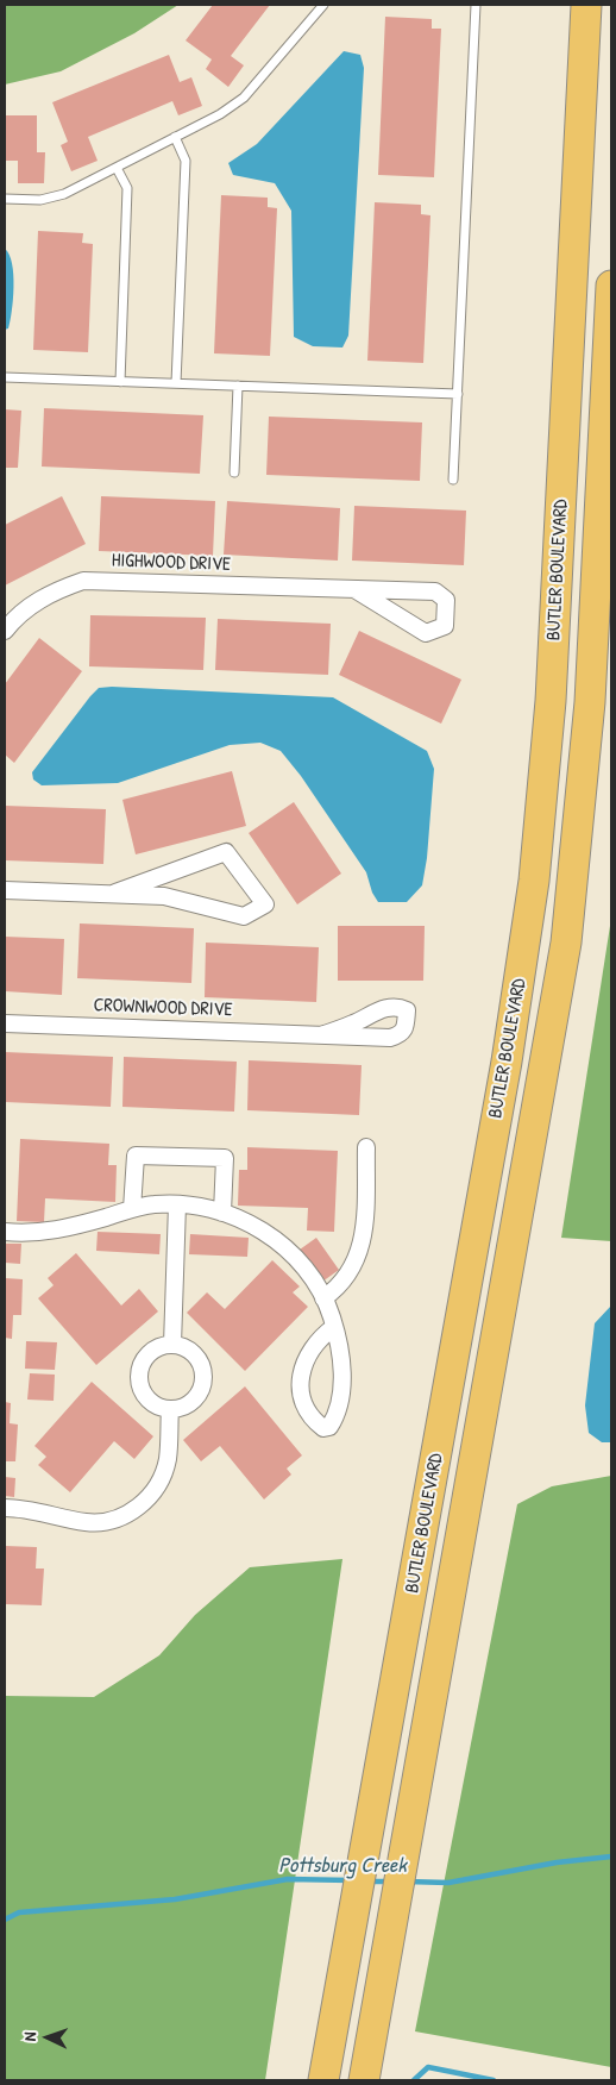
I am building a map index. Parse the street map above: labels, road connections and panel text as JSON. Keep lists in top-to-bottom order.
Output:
{
  "streets": {
    "highway": ["BUTLER BOULEVARD"],
    "street": ["HIGHWOOD DRIVE", "CROWNWOOD DRIVE"]
  },
  "water": ["Pottsburg Creek"],
  "north": "left"
}
